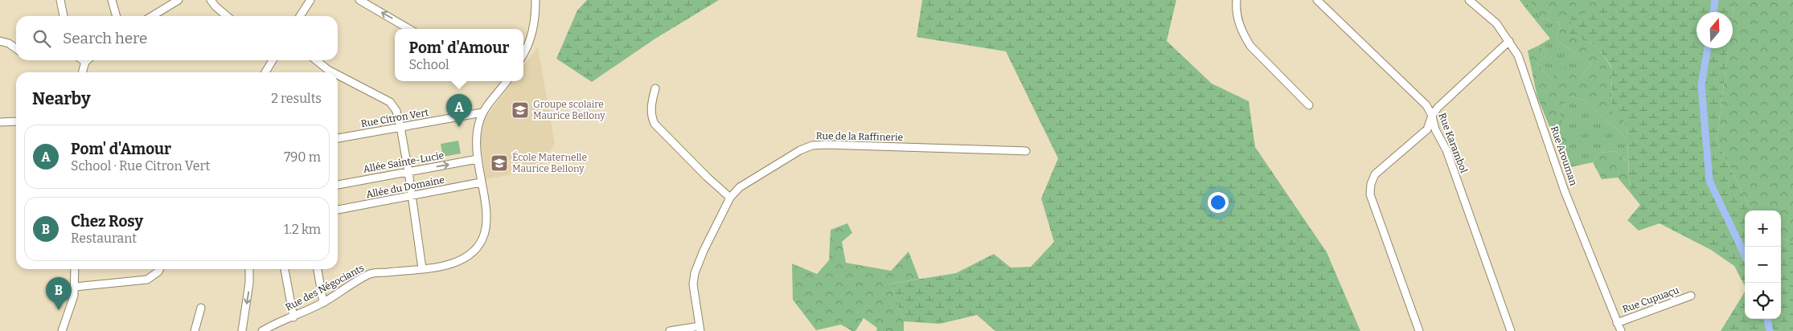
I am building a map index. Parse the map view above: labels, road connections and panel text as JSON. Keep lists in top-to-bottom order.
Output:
{
  "streets": {
    "street": [
      "Rue Citron Vert",
      "Rue de la Raffinerie",
      "Rue Karambol",
      "Rue Arouman",
      "Allée Sainte-Lucie",
      "Allée du Domaine",
      "Rue des Négociants",
      "Rue Cupuaçu"
    ]
  },
  "crossings": [
    ["Rue Citron Vert", "Rue des Négociants"],
    ["Rue Arouman", "Rue Cupuaçu"],
    ["Allée Sainte-Lucie", "Rue des Négociants"],
    ["Allée du Domaine", "Rue des Négociants"]
  ],
  "one_way": ["Allée Sainte-Lucie"],
  "places": {
    "school or university": ["Groupe scolaire Maurice Bellony", "École Maternelle Maurice Bellony"]
  },
  "north": "top",
  "page": {
    "search": "Search here",
    "popup": ["Pom' d'Amour", "School"],
    "heading": ["Nearby", "2 results"],
    "pins": ["A", "B"],
    "list": [
      {
        "mark": "A",
        "name": "Pom' d'Amour",
        "note": "School · Rue Citron Vert",
        "value": "790 m"
      },
      {
        "mark": "B",
        "name": "Chez Rosy",
        "note": "Restaurant",
        "value": "1.2 km"
      }
    ],
    "map_buttons": ["+", "−"]
  }
}
